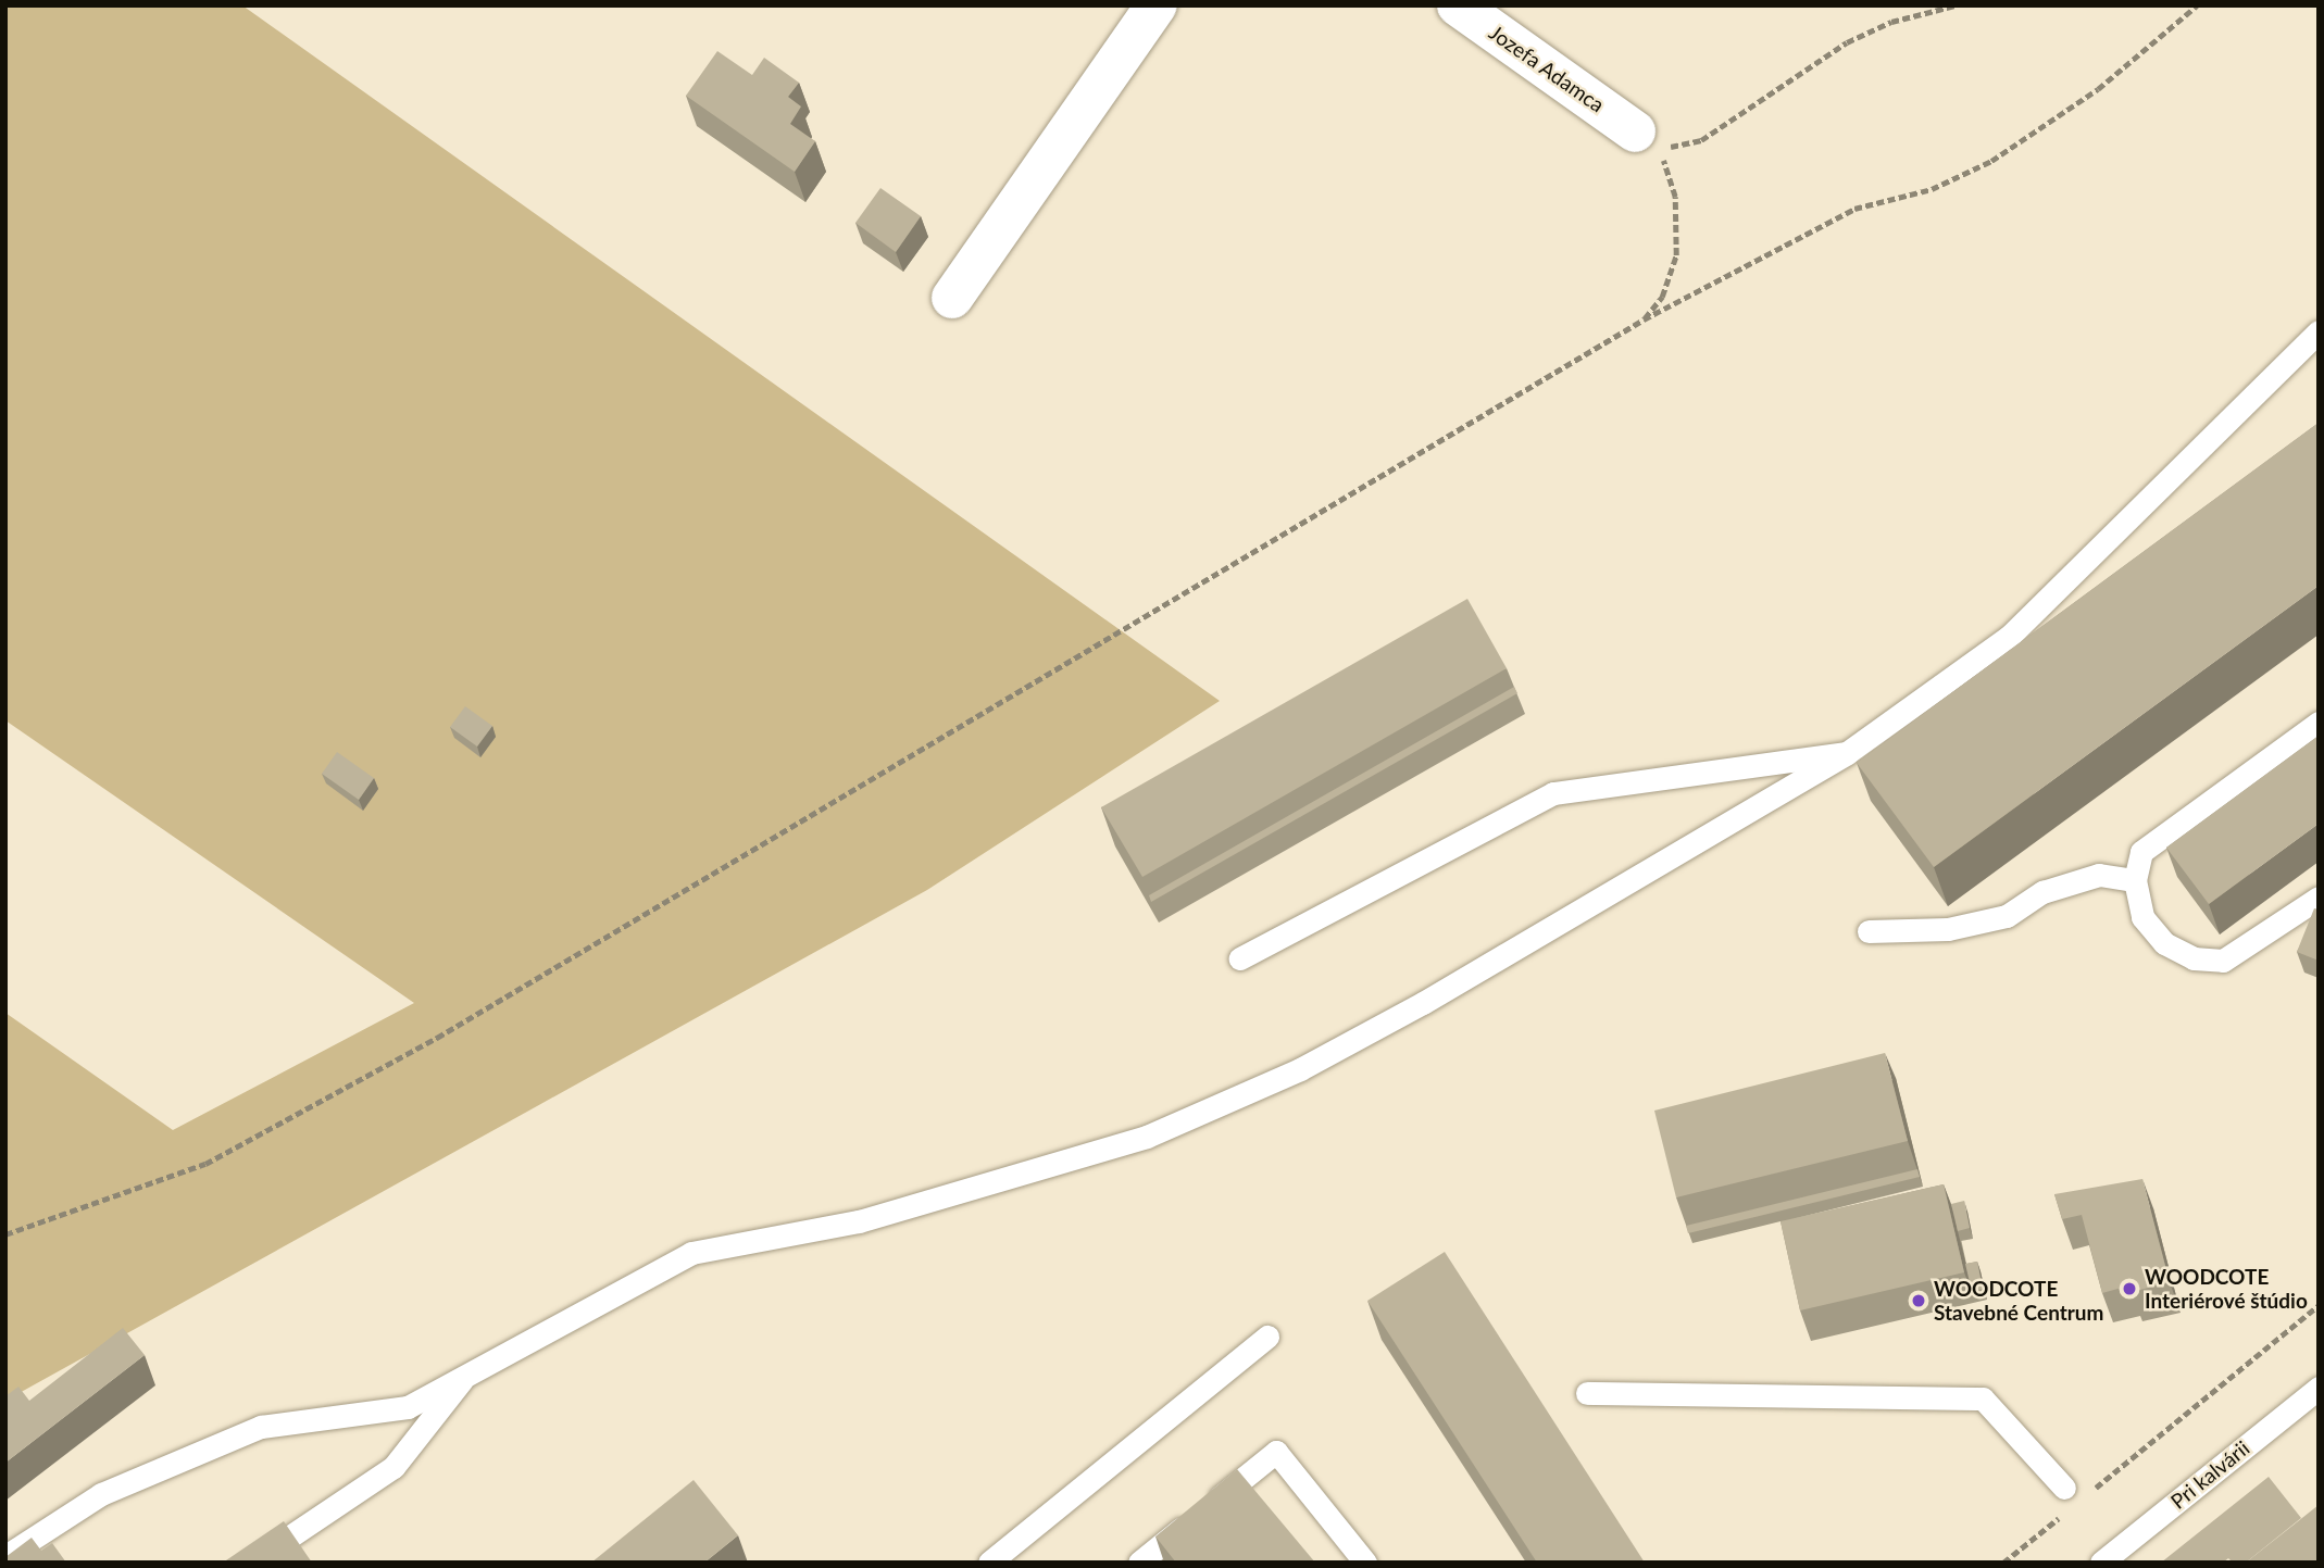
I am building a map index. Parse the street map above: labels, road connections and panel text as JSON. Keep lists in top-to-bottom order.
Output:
{
  "streets": {
    "street": ["Jozefa Adamca"],
    "lane": ["Pri kalvárii"]
  },
  "places": ["WOODCOTE Interiérové štúdio", "WOODCOTE Stavebné Centrum"]
}
